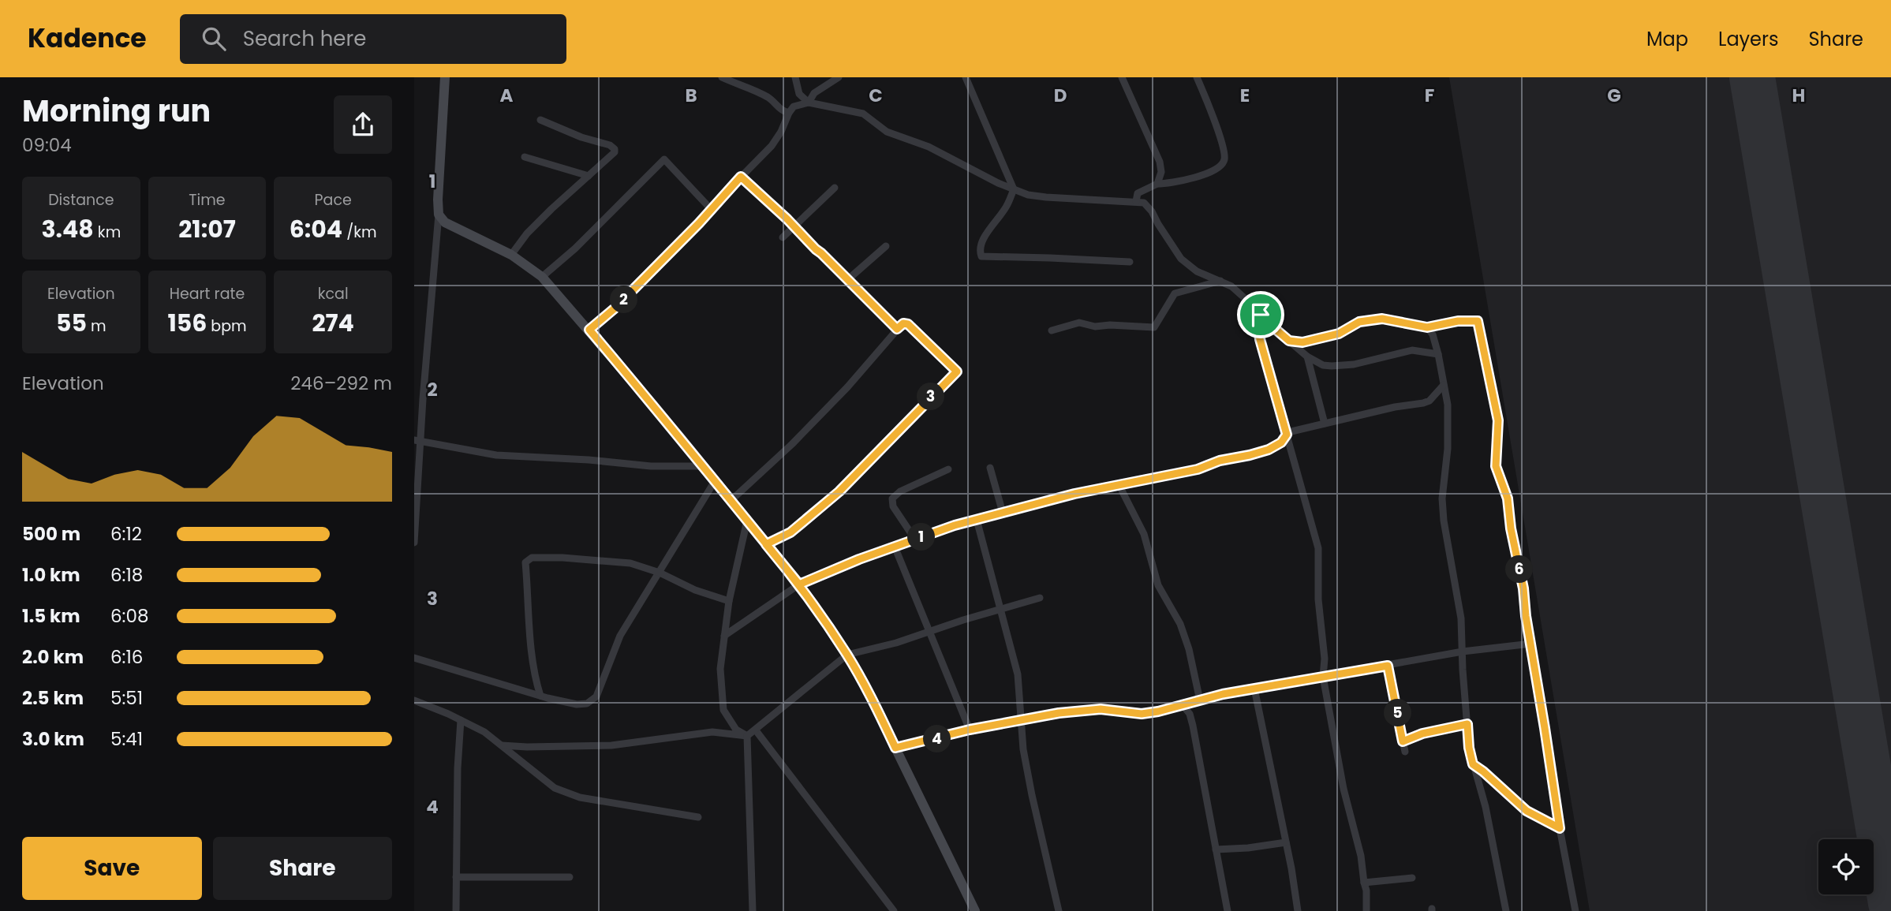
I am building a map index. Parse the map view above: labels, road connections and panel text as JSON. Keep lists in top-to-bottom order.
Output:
{
  "page": {
    "header": "Kadence",
    "search": "Search here",
    "nav": ["Map", "Layers", "Share"],
    "heading": ["Morning run", "09:04"],
    "stats": [
      ["Distance", "3.48 km"],
      ["Time", "21:07"],
      ["Pace", "6:04 /km"],
      ["Elevation", "55 m"],
      ["Heart rate", "156 bpm"],
      ["kcal", "274"]
    ],
    "pins": [
      "2",
      "3",
      "1",
      "6",
      "5",
      "4"
    ],
    "chart": ["Elevation", "246–292 m"],
    "list": [
      {
        "name": "500 m",
        "note": "6:12"
      },
      {
        "name": "1.0 km",
        "note": "6:18"
      },
      {
        "name": "1.5 km",
        "note": "6:08"
      },
      {
        "name": "2.0 km",
        "note": "6:16"
      },
      {
        "name": "2.5 km",
        "note": "5:51"
      },
      {
        "name": "3.0 km",
        "note": "5:41"
      }
    ],
    "buttons": ["Save", "Share"]
  },
  "grid": {
    "columns": [
      "A",
      "B",
      "C",
      "D",
      "E",
      "F",
      "G",
      "H"
    ],
    "rows": [
      "1",
      "2",
      "3",
      "4"
    ]
  }
}
